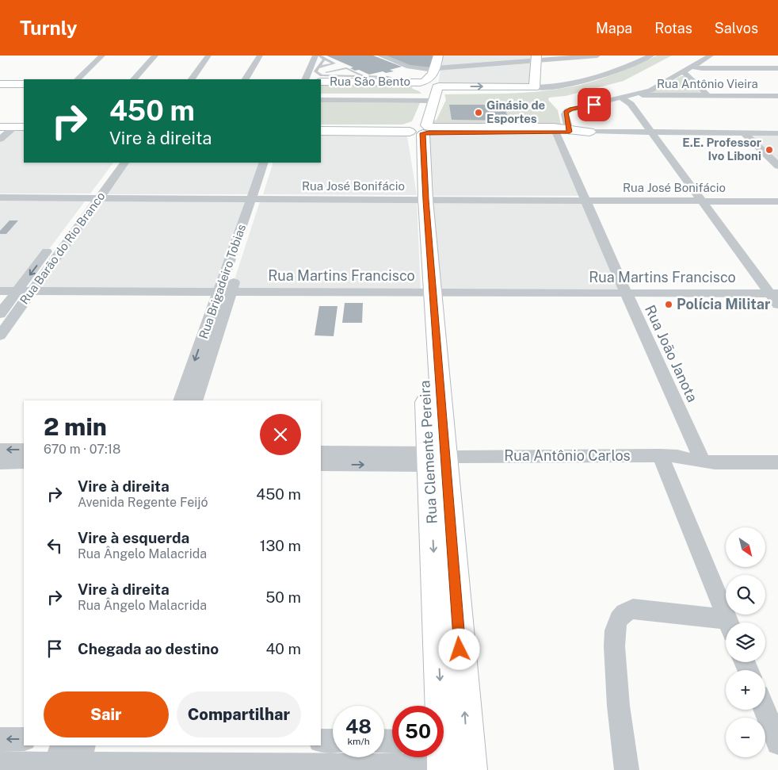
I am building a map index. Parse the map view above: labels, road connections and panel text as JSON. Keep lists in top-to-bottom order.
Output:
{
  "streets": {
    "main road": ["Rua São Bento", "Rua Clemente Pereira"],
    "street": [
      "Rua Antônio Vieira",
      "Rua José Bonifácio",
      "Rua Barão do Rio Branco",
      "Rua Martins Francisco",
      "Rua Brigadeiro Tobias",
      "Rua João Janota",
      "Rua Antônio Carlos"
    ]
  },
  "crossings": [
    ["Rua São Bento", "Rua Clemente Pereira"],
    ["Rua José Bonifácio", "Rua Barão do Rio Branco"],
    ["Rua José Bonifácio", "Rua Brigadeiro Tobias"],
    ["Rua José Bonifácio", "Rua João Janota"],
    ["Rua José Bonifácio", "Rua Clemente Pereira"],
    ["Rua Barão do Rio Branco", "Rua Martins Francisco"],
    ["Rua Martins Francisco", "Rua Brigadeiro Tobias"],
    ["Rua Martins Francisco", "Rua João Janota"],
    ["Rua Martins Francisco", "Rua Clemente Pereira"],
    ["Rua João Janota", "Rua Antônio Carlos"],
    ["Rua Clemente Pereira", "Rua Antônio Carlos"]
  ],
  "places": ["Ginásio de Esportes", "E.E. Professor Ivo Liboni", "Polícia Militar"],
  "north": "bottom right",
  "page": {
    "header": "Turnly",
    "nav": ["Mapa", "Rotas", "Salvos"],
    "turn": ["450 m", "Vire à direita"],
    "heading": ["2 min", "670 m · 07:18"],
    "list": [
      {
        "name": "Vire à direita",
        "note": "Avenida Regente Feijó",
        "value": "450 m"
      },
      {
        "name": "Vire à esquerda",
        "note": "Rua Ângelo Malacrida",
        "value": "130 m"
      },
      {
        "name": "Vire à direita",
        "note": "Rua Ângelo Malacrida",
        "value": "50 m"
      },
      {
        "name": "Chegada ao destino",
        "value": "40 m"
      }
    ],
    "map_buttons": ["+", "−"],
    "buttons": ["Sair", "Compartilhar"],
    "speed": "48 km/h",
    "limit": "50"
  }
}
